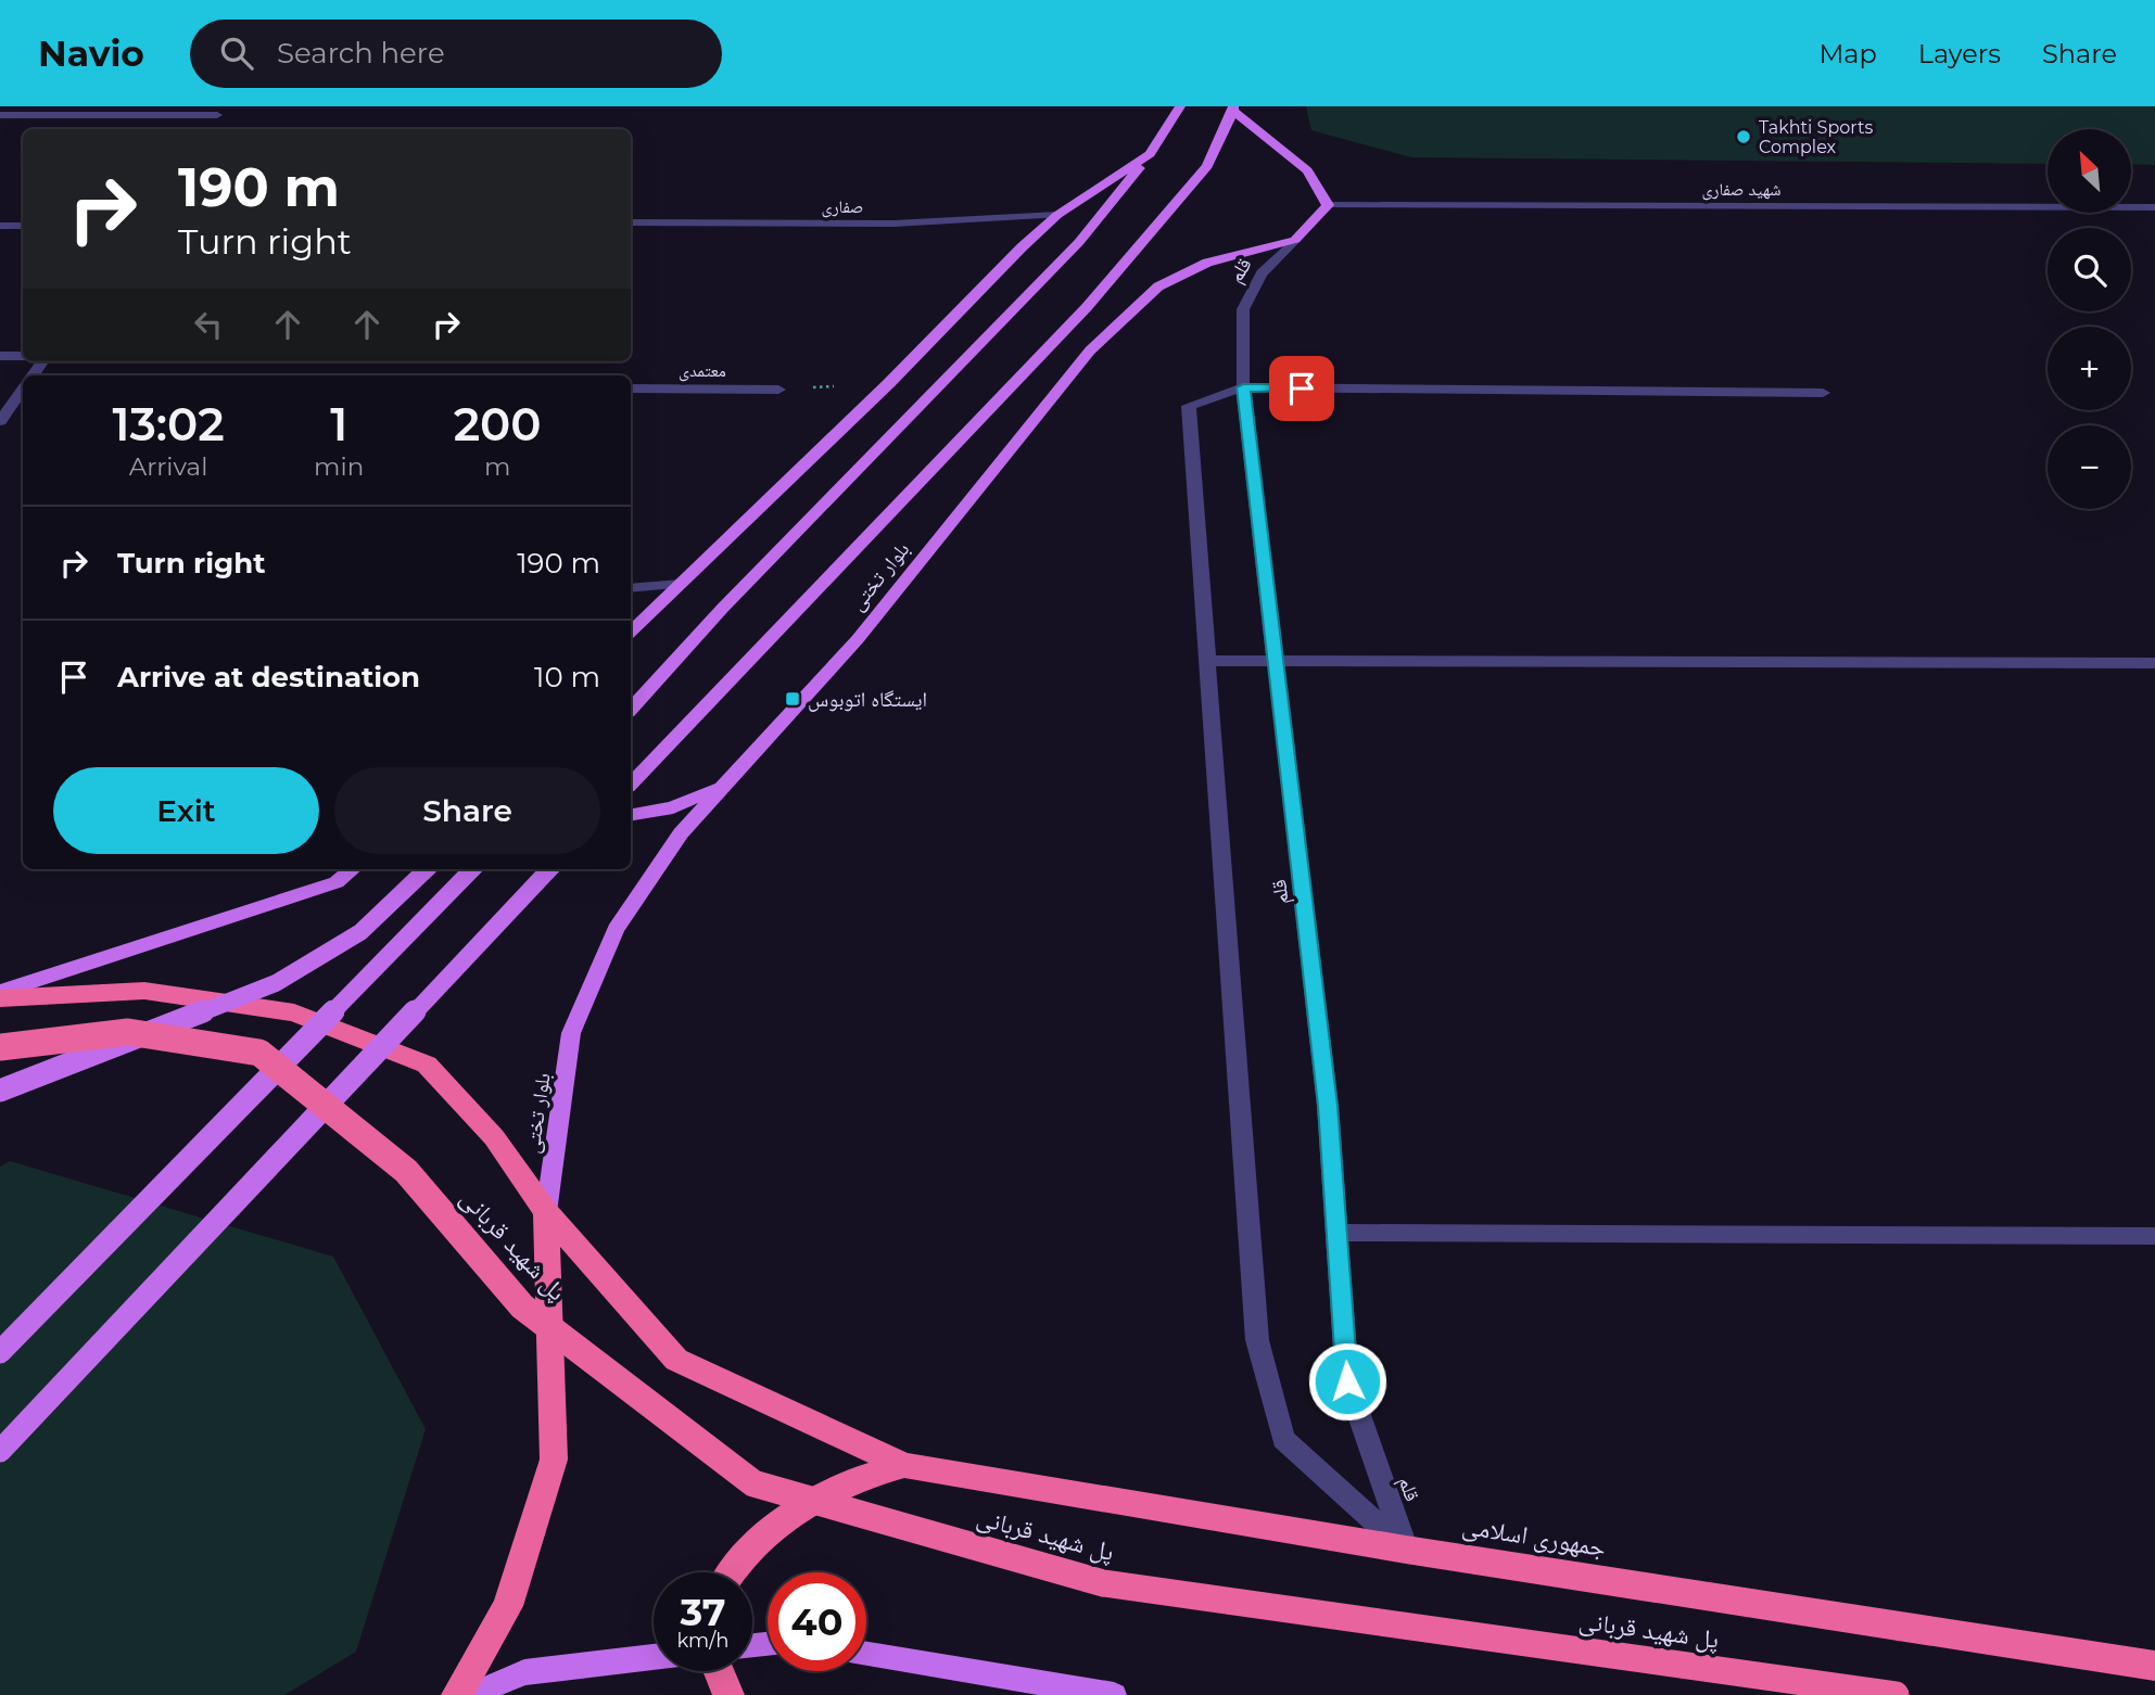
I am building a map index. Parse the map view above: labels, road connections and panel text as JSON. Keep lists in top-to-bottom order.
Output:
{
  "streets": {
    "highway": ["پل شهید قربانی", "جمهوری اسلامی"],
    "main road": ["بلوار تختی"],
    "street": [
      "شهید صفاری",
      "صفاری",
      "قلم",
      "معتمدی"
    ]
  },
  "crossings": [
    ["قلم", "بلوار تختی"],
    ["قلم", "جمهوری اسلامی"]
  ],
  "places": {
    "other": ["Takhti Sports Complex"],
    "transit": ["ايستگاه اتوبوس"]
  },
  "north": "top left",
  "page": {
    "header": "Navio",
    "search": "Search here",
    "nav": ["Map", "Layers", "Share"],
    "map_buttons": ["+", "−"],
    "turn": ["190 m", "Turn right"],
    "eta": [
      "13:02",
      "Arrival",
      "1",
      "min",
      "200",
      "m"
    ],
    "list": [
      {
        "name": "Turn right",
        "value": "190 m"
      },
      {
        "name": "Arrive at destination",
        "value": "10 m"
      }
    ],
    "buttons": ["Exit", "Share"],
    "speed": "37 km/h",
    "limit": "40"
  }
}
